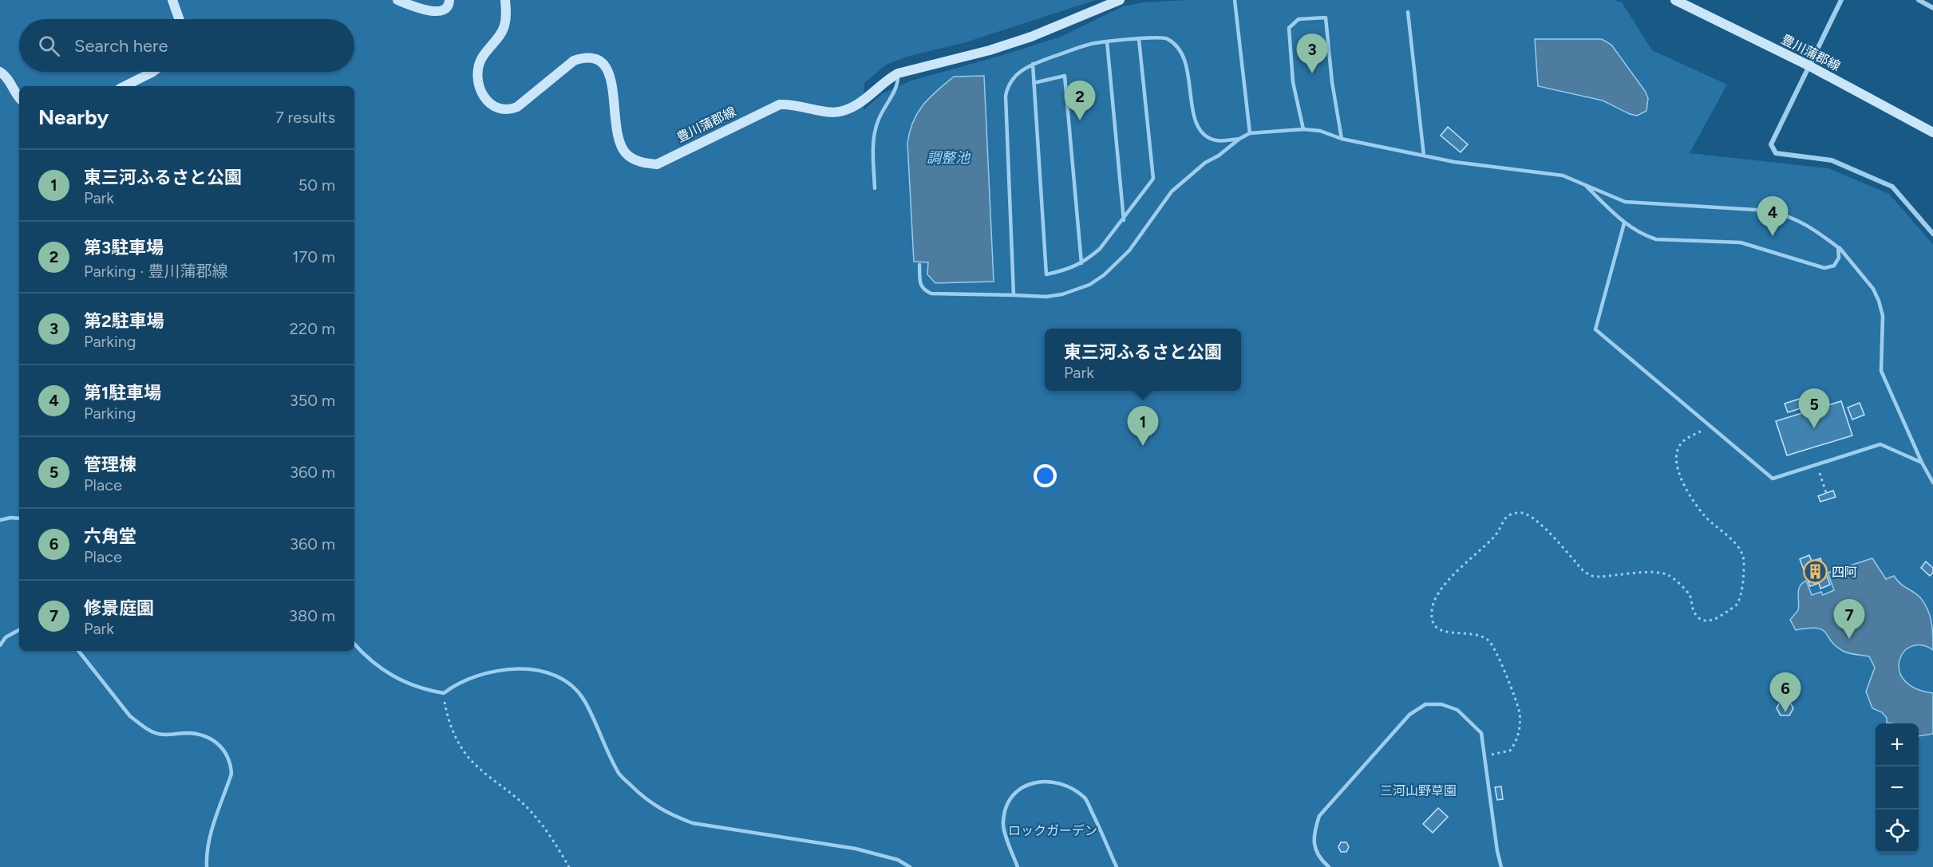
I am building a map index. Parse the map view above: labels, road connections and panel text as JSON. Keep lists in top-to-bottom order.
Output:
{
  "streets": {
    "main road": ["豊川蒲郡線"]
  },
  "water": ["調整池"],
  "parks": ["三河山野草園", "ロックガーデン"],
  "places": {
    "building": ["四阿"]
  },
  "page": {
    "search": "Search here",
    "pins": [
      "3",
      "2",
      "4",
      "5",
      "1",
      "7",
      "6"
    ],
    "heading": ["Nearby", "7 results"],
    "list": [
      {
        "mark": "1",
        "name": "東三河ふるさと公園",
        "note": "Park",
        "value": "50 m"
      },
      {
        "mark": "2",
        "name": "第3駐車場",
        "note": "Parking · 豊川蒲郡線",
        "value": "170 m"
      },
      {
        "mark": "3",
        "name": "第2駐車場",
        "note": "Parking",
        "value": "220 m"
      },
      {
        "mark": "4",
        "name": "第1駐車場",
        "note": "Parking",
        "value": "350 m"
      },
      {
        "mark": "5",
        "name": "管理棟",
        "note": "Place",
        "value": "360 m"
      },
      {
        "mark": "6",
        "name": "六角堂",
        "note": "Place",
        "value": "360 m"
      },
      {
        "mark": "7",
        "name": "修景庭園",
        "note": "Park",
        "value": "380 m"
      }
    ],
    "popup": ["東三河ふるさと公園", "Park"],
    "map_buttons": ["+", "−"]
  }
}
